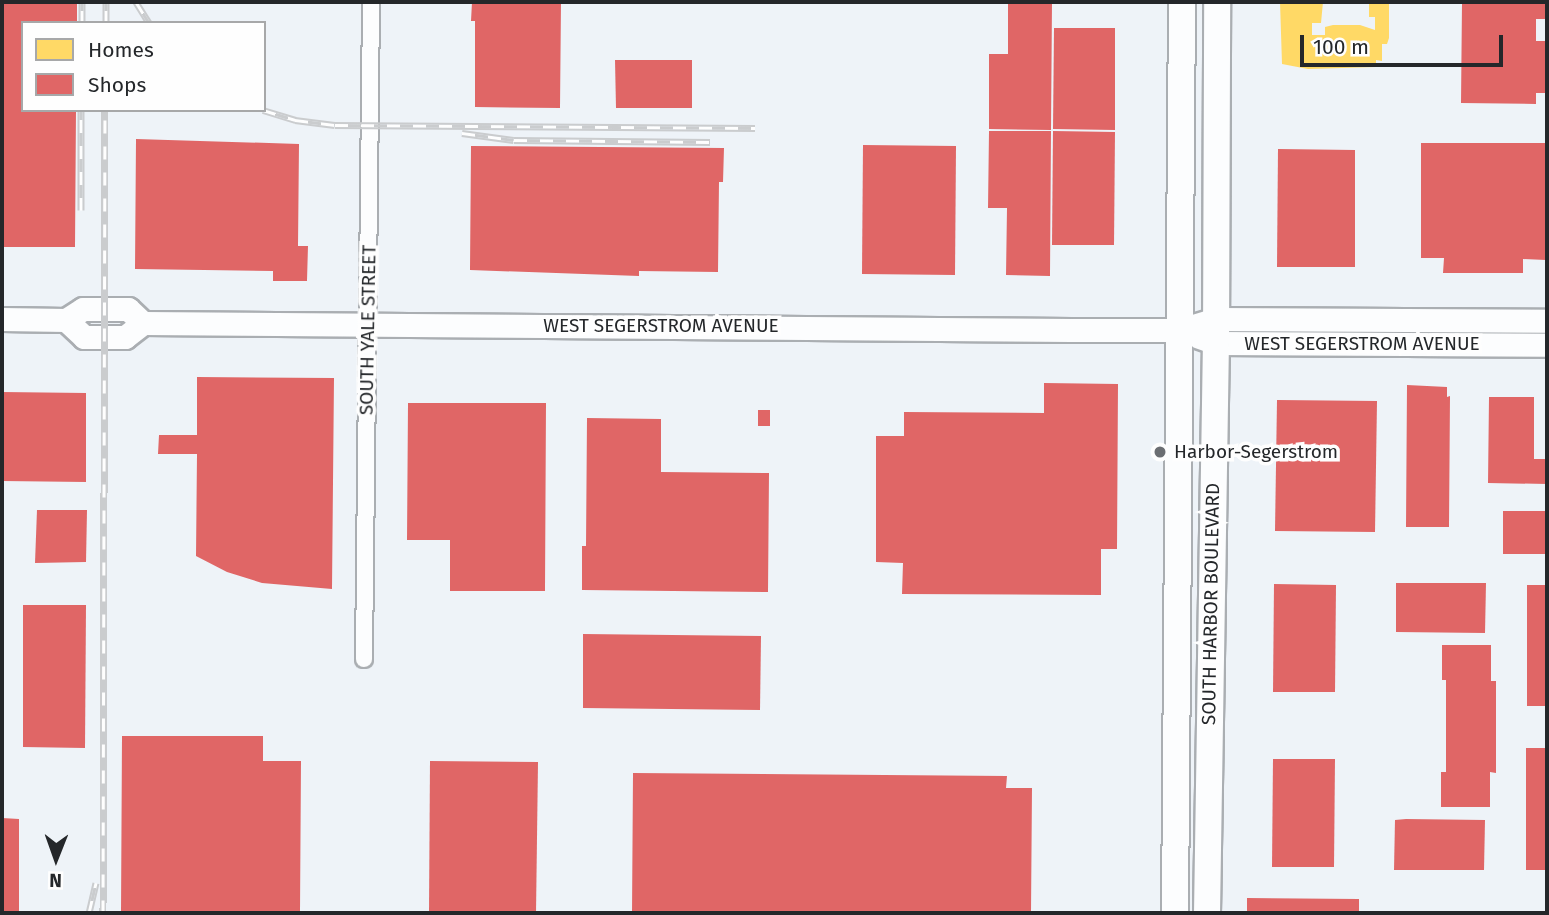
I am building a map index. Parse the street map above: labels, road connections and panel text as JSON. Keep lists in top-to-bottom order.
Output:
{
  "streets": {
    "main road": ["WEST SEGERSTROM AVENUE", "SOUTH HARBOR BOULEVARD"],
    "street": ["SOUTH YALE STREET"]
  },
  "crossings": [
    ["WEST SEGERSTROM AVENUE", "SOUTH YALE STREET"],
    ["WEST SEGERSTROM AVENUE", "SOUTH HARBOR BOULEVARD"]
  ],
  "places": ["Harbor-Segerstrom"],
  "legend": ["Homes", "Shops"],
  "scale_bar": "100 m",
  "north": "bottom"
}
